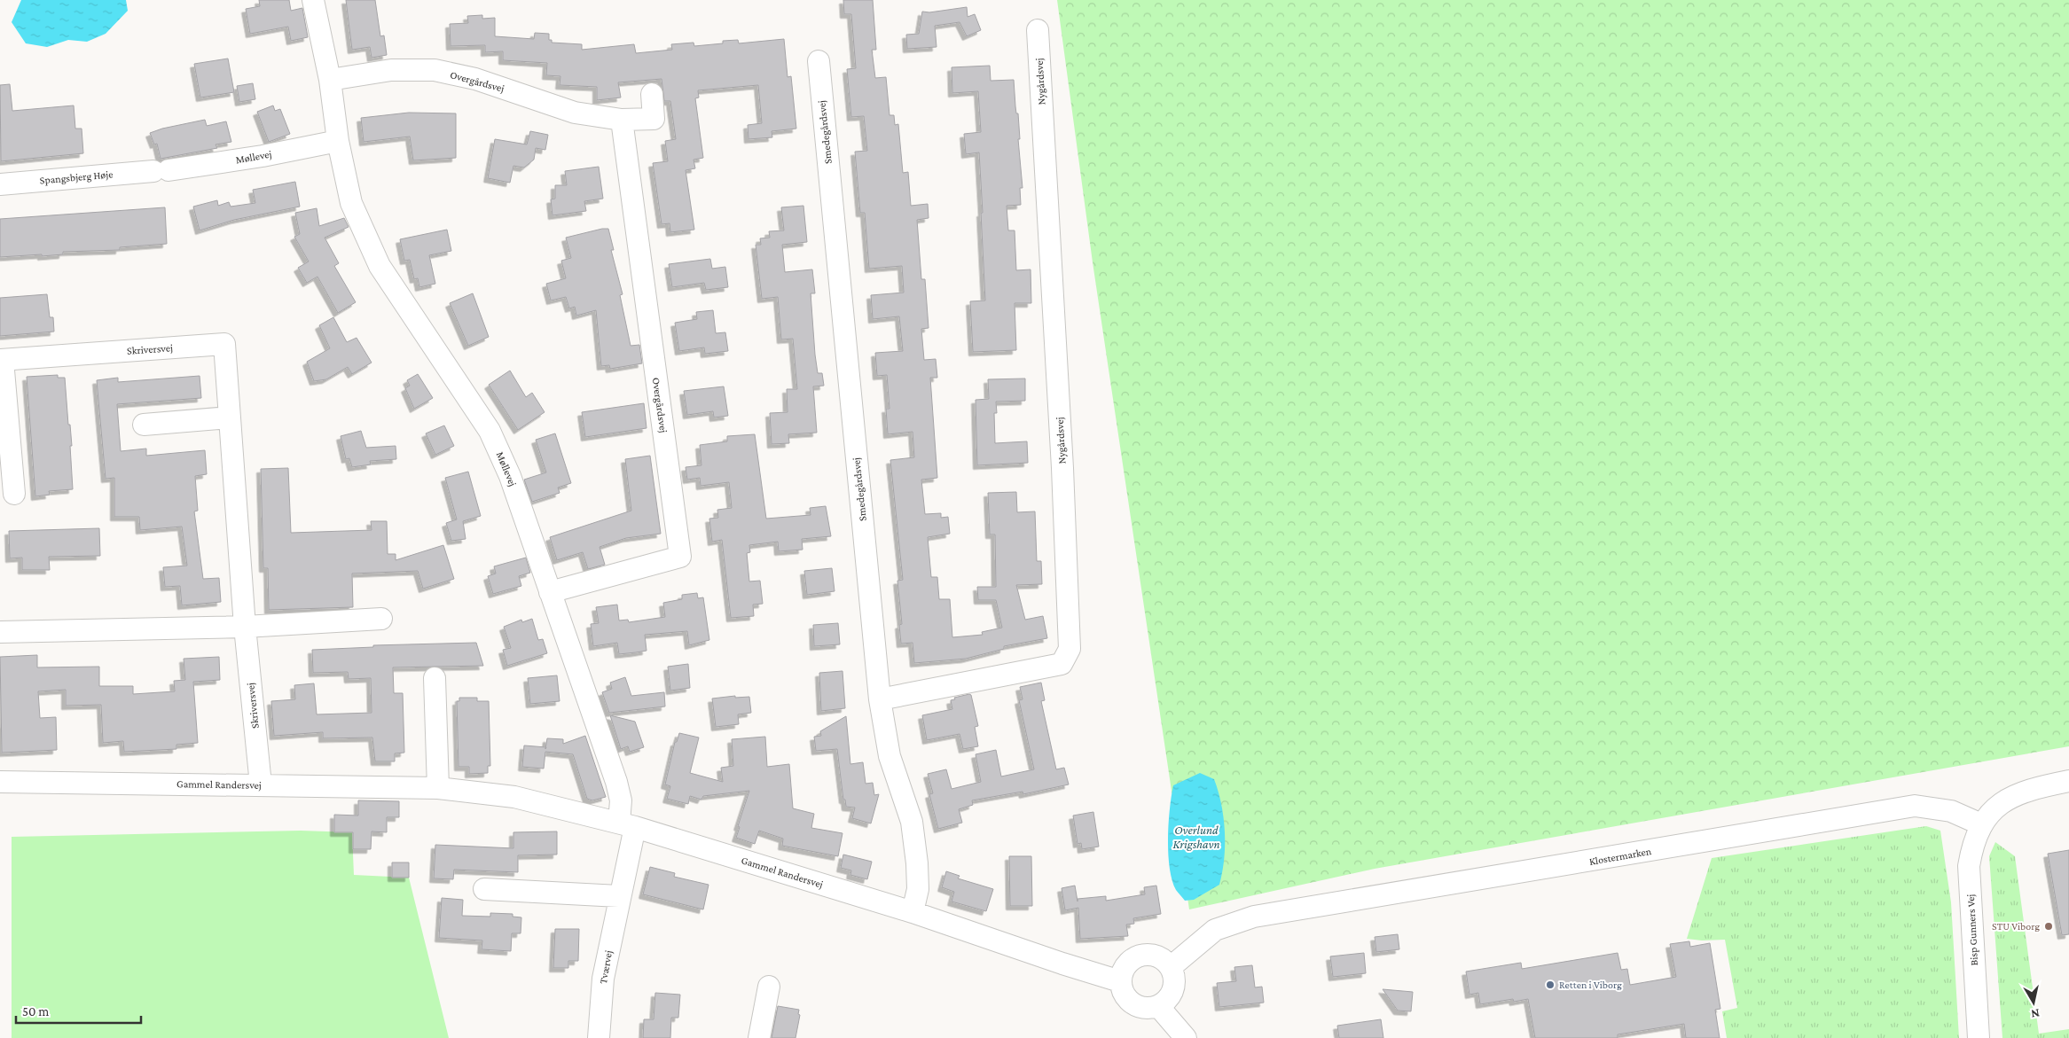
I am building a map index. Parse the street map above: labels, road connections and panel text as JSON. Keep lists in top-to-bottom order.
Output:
{
  "streets": {
    "street": [
      "Overgårdsvej",
      "Nygårdsvej",
      "Smedegårdsvej",
      "Møllevej",
      "Spangsbjerg Høje",
      "Skriversvej",
      "Gammel Randersvej",
      "Klostermarken",
      "Bisp Gunners Vej",
      "Tværvej"
    ]
  },
  "crossings": [
    ["Overgårdsvej", "Møllevej"],
    ["Nygårdsvej", "Smedegårdsvej"],
    ["Smedegårdsvej", "Gammel Randersvej"],
    ["Møllevej", "Spangsbjerg Høje"],
    ["Møllevej", "Gammel Randersvej"],
    ["Møllevej", "Tværvej"],
    ["Skriversvej", "Gammel Randersvej"],
    ["Gammel Randersvej", "Klostermarken"],
    ["Gammel Randersvej", "Tværvej"],
    ["Klostermarken", "Bisp Gunners Vej"]
  ],
  "water": ["Overlund Krigshavn"],
  "places": ["STU Viborg", "Retten i Viborg"],
  "scale_bar": "50 m",
  "north": "bottom"
}
